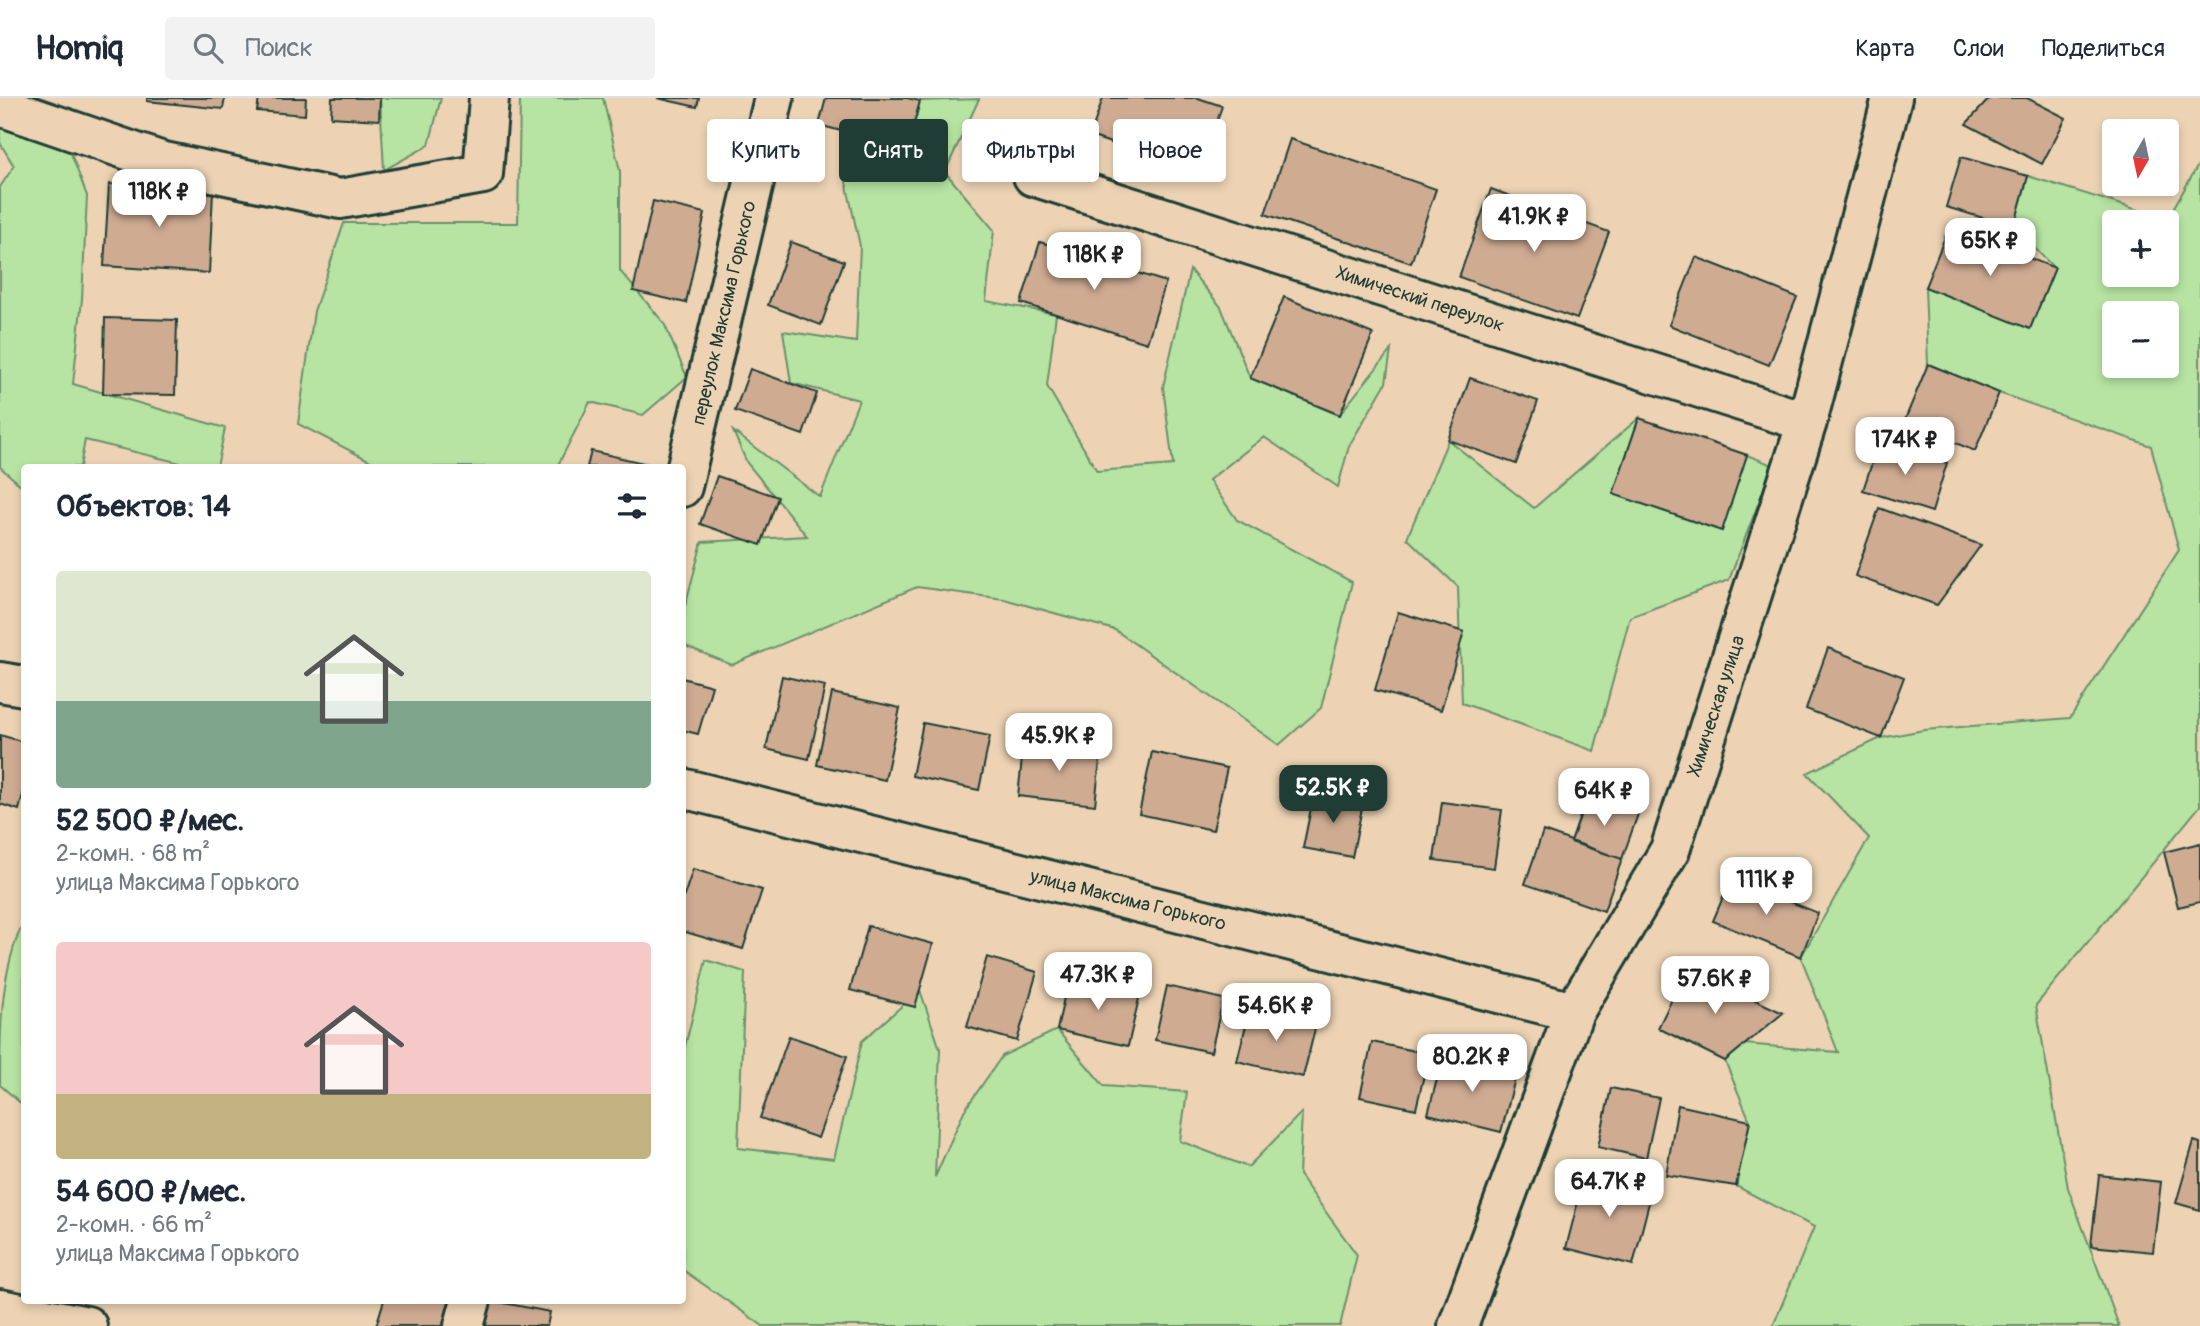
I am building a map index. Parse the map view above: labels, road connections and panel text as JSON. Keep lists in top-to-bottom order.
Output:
{
  "streets": {
    "street": [
      "Химический переулок",
      "переулок Максима Горького",
      "Химическая улица",
      "улица Максима Горького"
    ]
  },
  "crossings": [
    ["Химический переулок", "Химическая улица"],
    ["Химическая улица", "улица Максима Горького"]
  ],
  "north": "bottom",
  "page": {
    "header": "Homiq",
    "search": "Поиск",
    "nav": ["Карта", "Слои", "Поделиться"],
    "map_buttons": ["+", "−"],
    "chip": [
      "Купить",
      "Снять",
      "Фильтры",
      "Новое"
    ],
    "price": [
      "118K ₽",
      "41.9K ₽",
      "65K ₽",
      "118K ₽",
      "174K ₽",
      "45.9K ₽",
      "52.5K ₽",
      "64K ₽",
      "111K ₽",
      "47.3K ₽",
      "57.6K ₽",
      "54.6K ₽",
      "80.2K ₽",
      "64.7K ₽"
    ],
    "heading": "Объектов: 14",
    "list": [
      {
        "name": "52 500 ₽/мес.",
        "note": "2-комн. · 68 m² · улица Максима Горького"
      },
      {
        "name": "54 600 ₽/мес.",
        "note": "2-комн. · 66 m² · улица Максима Горького"
      }
    ]
  }
}
